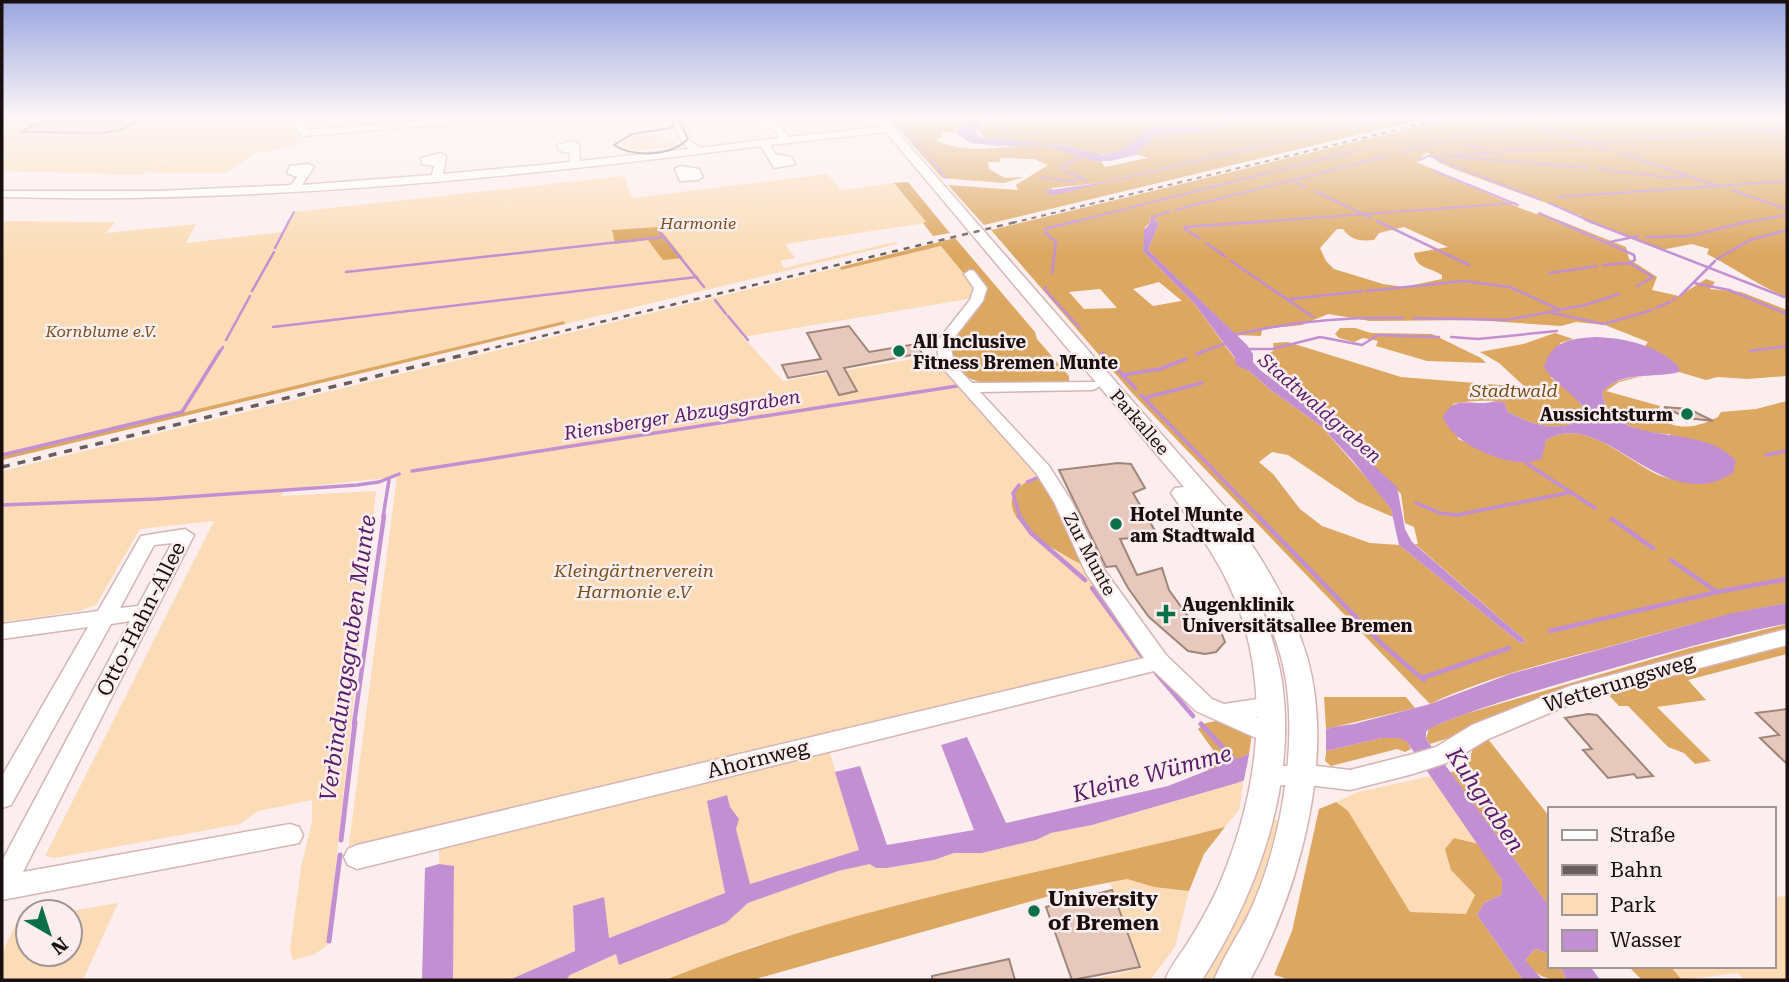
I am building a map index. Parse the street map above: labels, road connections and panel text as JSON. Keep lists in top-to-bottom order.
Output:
{
  "streets": {
    "main road": ["Parkallee"],
    "street": [
      "Zur Munte",
      "Otto-Hahn-Allee",
      "Wetterungsweg",
      "Ahornweg"
    ]
  },
  "crossings": [
    ["Parkallee", "Zur Munte"],
    ["Parkallee", "Wetterungsweg"],
    ["Zur Munte", "Ahornweg"]
  ],
  "water": [
    "Stadtwaldgraben",
    "Riensberger Abzugsgraben",
    "Verbindungsgraben Munte",
    "Kleine Wümme",
    "Kuhgraben"
  ],
  "parks": [
    "Harmonie",
    "Kornblume e.V.",
    "Stadtwald",
    "Kleingärtnerverein Harmonie e.V"
  ],
  "places": {
    "other": [
      "All Inclusive Fitness Bremen Munte",
      "Aussichtsturm",
      "Hotel Munte am Stadtwald",
      "University of Bremen"
    ],
    "health": ["Augenklinik Universitätsallee Bremen"]
  },
  "legend": [
    "Straße",
    "Bahn",
    "Park",
    "Wasser"
  ],
  "north": "bottom right"
}
